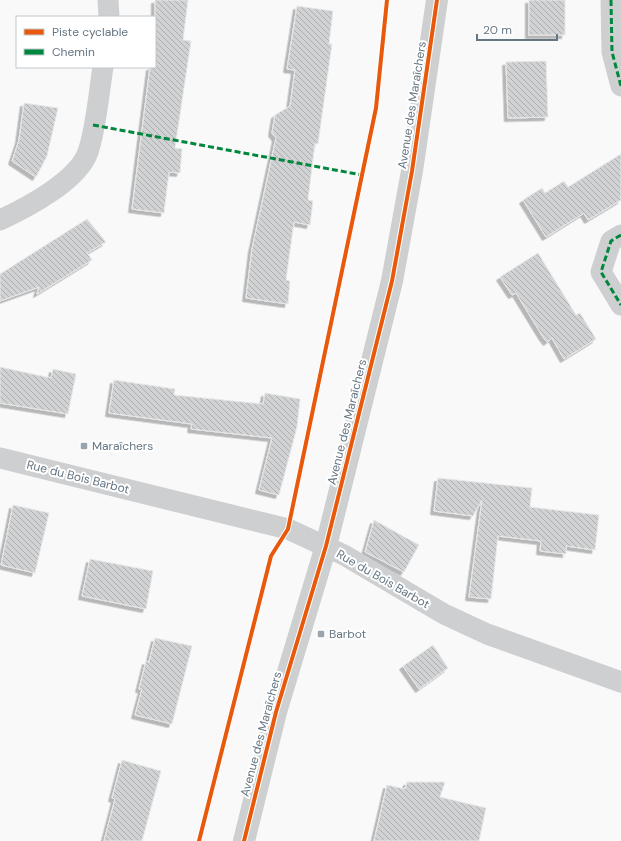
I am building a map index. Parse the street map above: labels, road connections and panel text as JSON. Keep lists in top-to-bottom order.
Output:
{
  "streets": {
    "street": ["Avenue des Maraîchers", "Rue du Bois Barbot"]
  },
  "crossings": [
    ["Avenue des Maraîchers", "Rue du Bois Barbot"]
  ],
  "places": {
    "transit": ["Maraîchers", "Barbot"]
  },
  "legend": ["Piste cyclable", "Chemin"],
  "scale_bar": "20 m"
}
